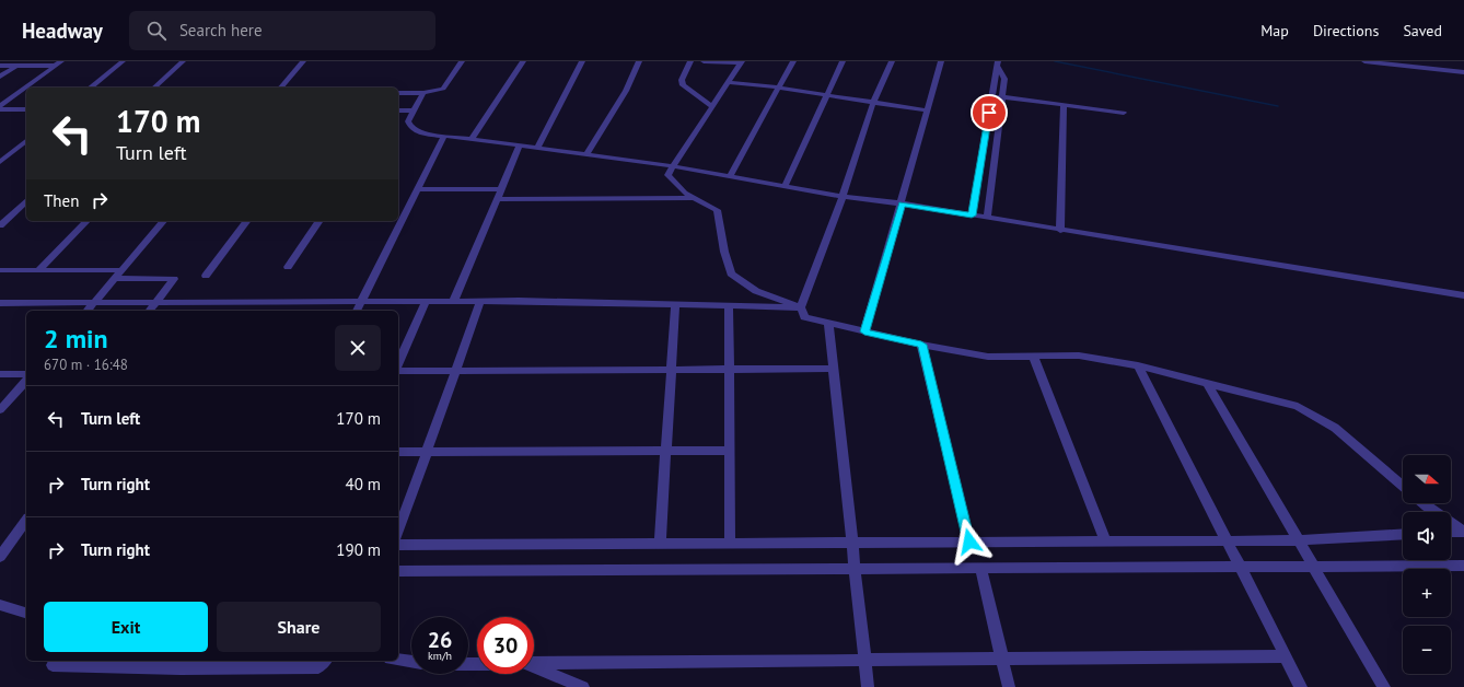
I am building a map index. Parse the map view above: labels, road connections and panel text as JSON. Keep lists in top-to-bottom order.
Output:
{
  "north": "right",
  "page": {
    "header": "Headway",
    "search": "Search here",
    "nav": ["Map", "Directions", "Saved"],
    "turn": ["170 m", "Turn left"],
    "then": "Then",
    "heading": ["2 min", "670 m · 16:48"],
    "list": [
      {
        "name": "Turn left",
        "value": "170 m"
      },
      {
        "name": "Turn right",
        "value": "40 m"
      },
      {
        "name": "Turn right",
        "value": "190 m"
      }
    ],
    "map_buttons": ["+", "−"],
    "buttons": ["Exit", "Share"],
    "speed": "26 km/h",
    "limit": "30"
  }
}
